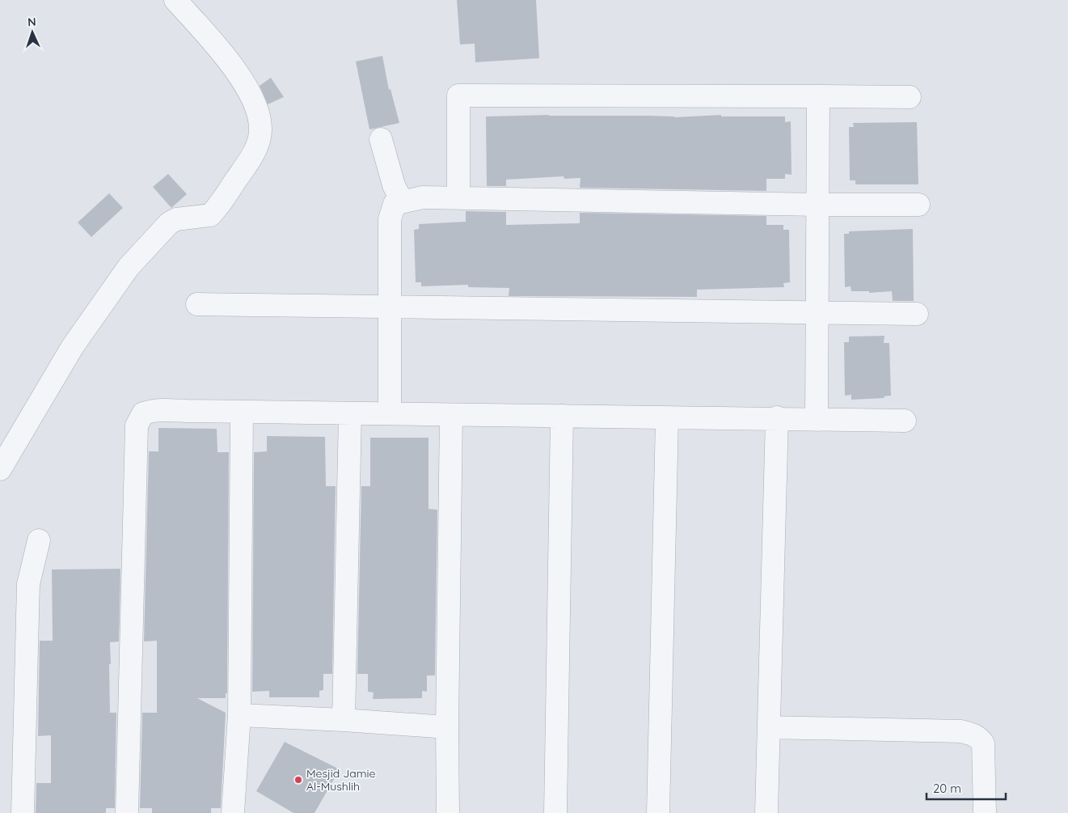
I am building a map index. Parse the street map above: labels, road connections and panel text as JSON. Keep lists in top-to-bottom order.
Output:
{
  "places": ["Mesjid Jamie Al-Mushlih"],
  "scale_bar": "20 m",
  "north": "top"
}
